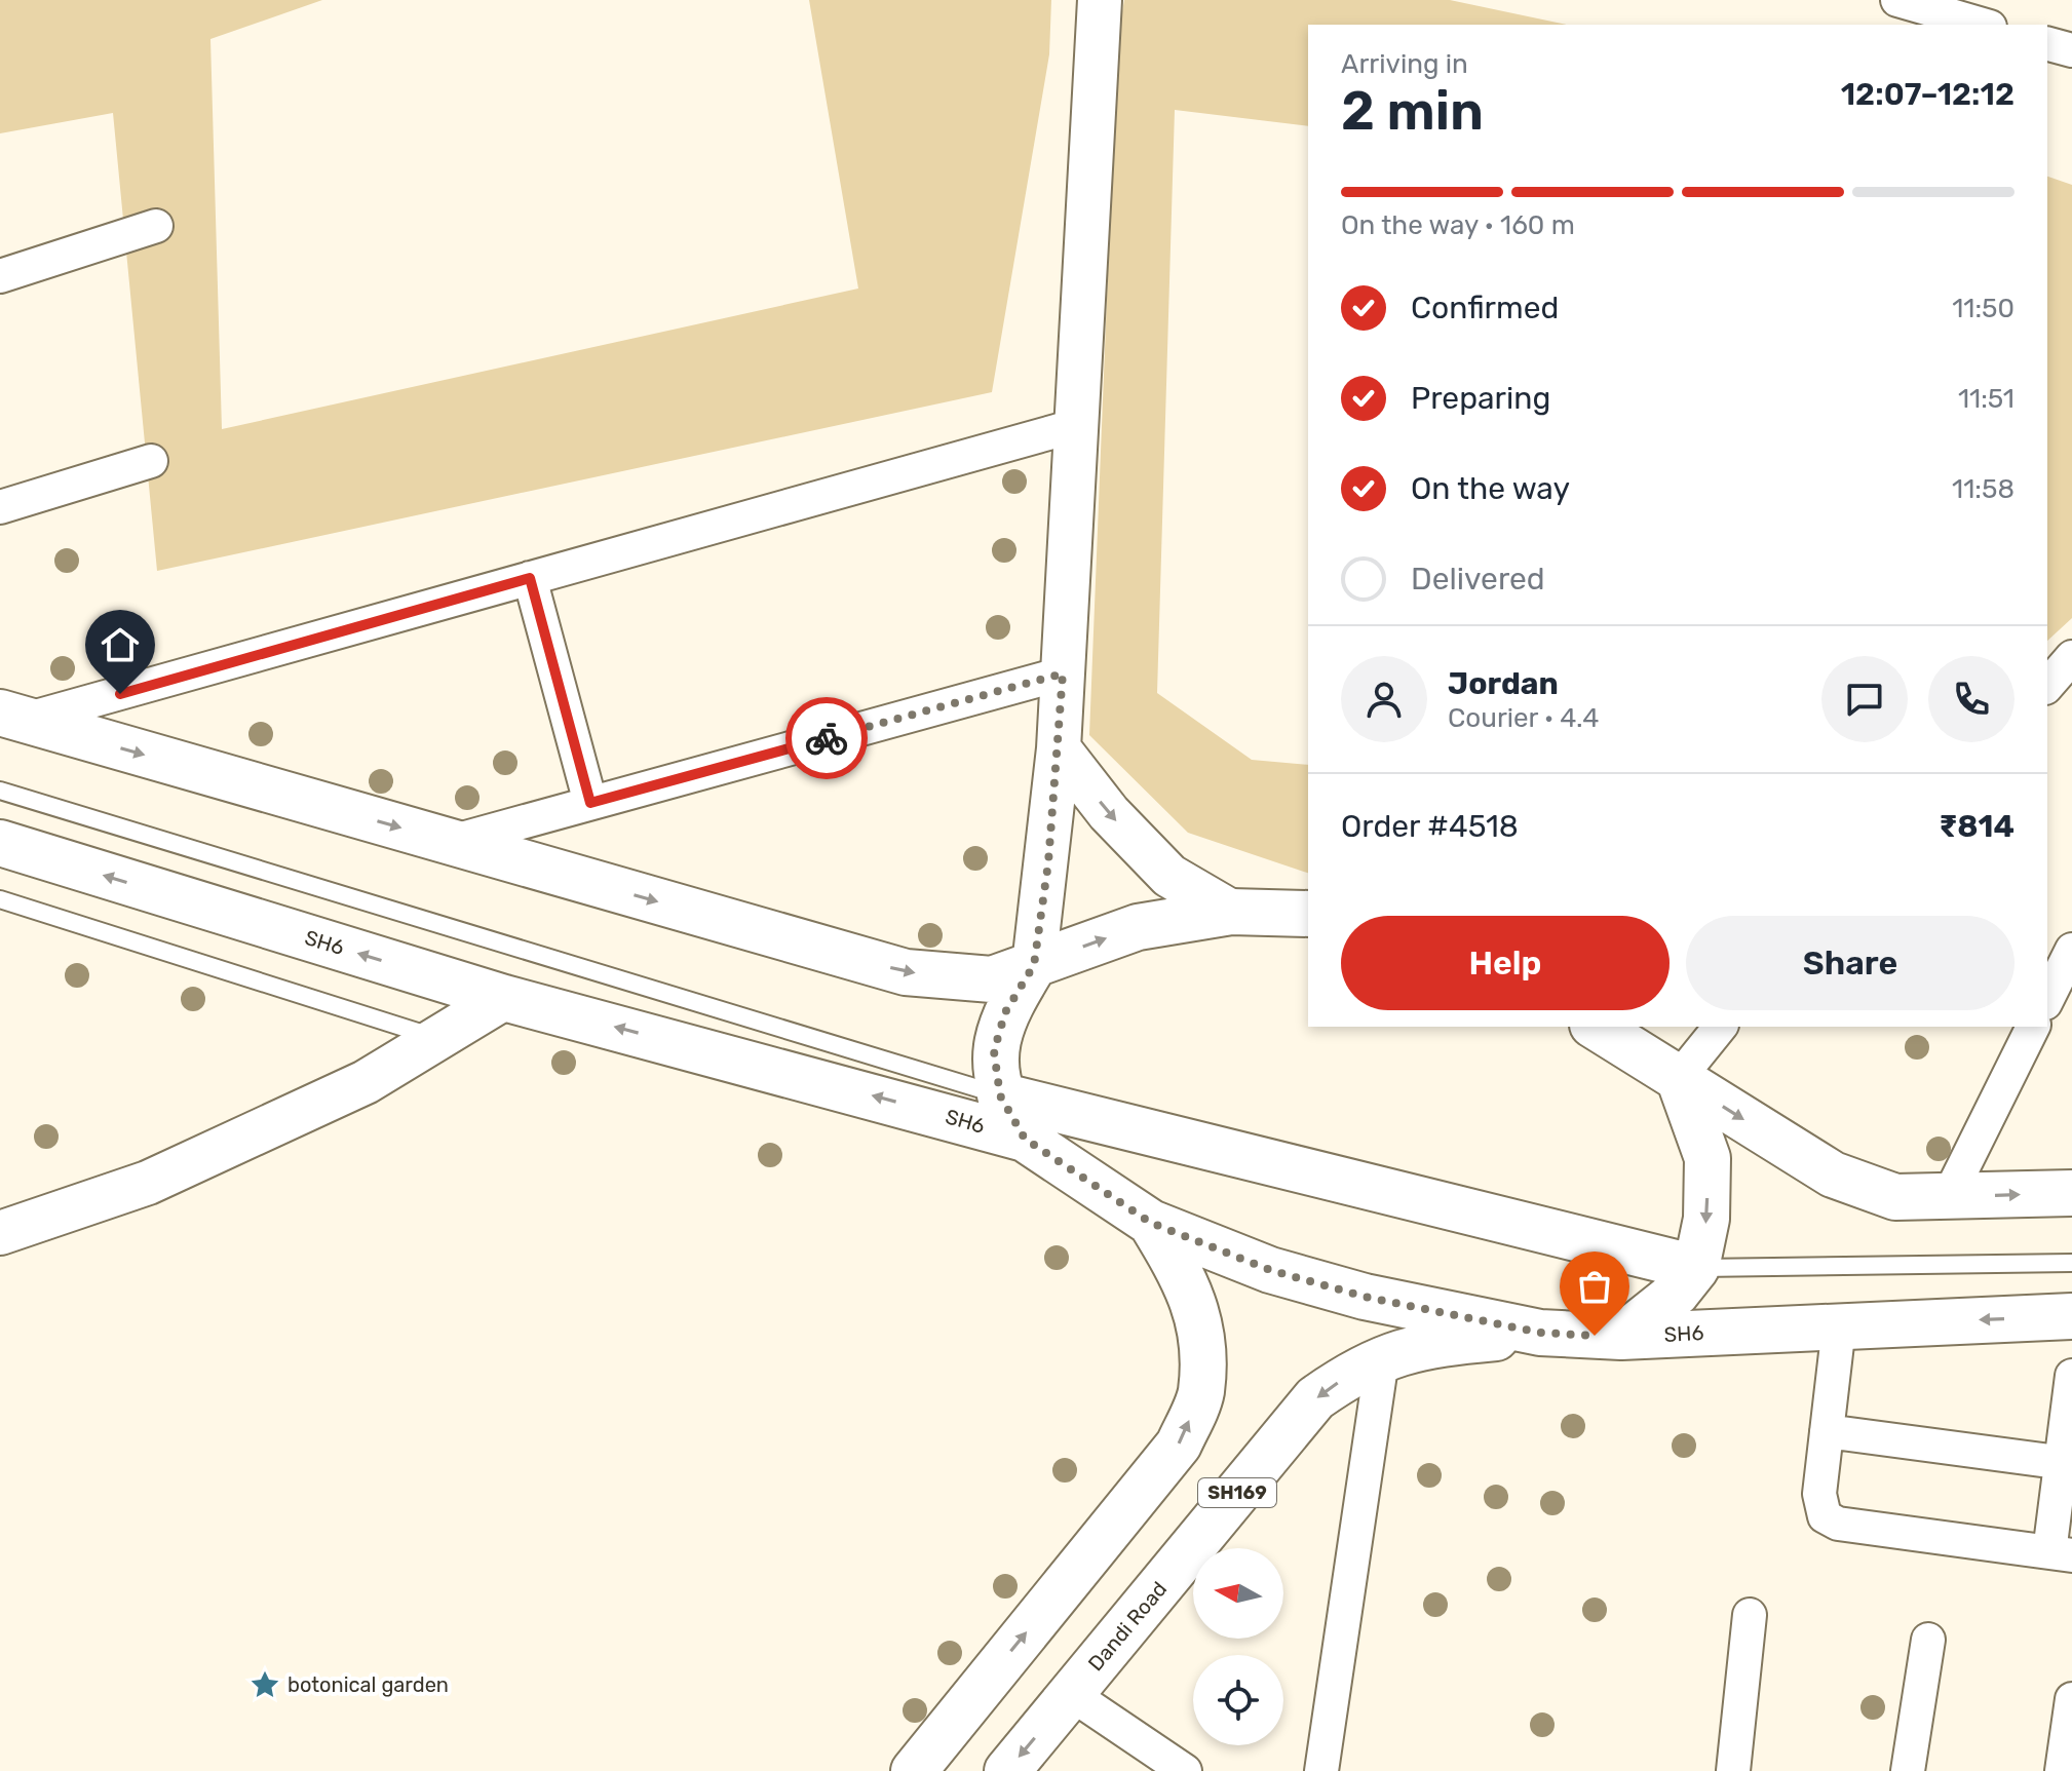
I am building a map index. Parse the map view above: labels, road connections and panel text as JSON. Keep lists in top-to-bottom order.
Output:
{
  "streets": {
    "main road": ["SH6", "SH169", "Dandi Road"]
  },
  "crossings": [
    ["SH6", "Dandi Road"]
  ],
  "one_way": ["Dandi Road"],
  "places": {
    "place": ["botonical garden"]
  },
  "north": "left",
  "page": {
    "heading": ["2 min", "Arriving in", "12:07–12:12"],
    "panel": [
      "Jordan",
      "Courier · 4.4",
      "Order #4518",
      "₹814"
    ],
    "bar": "On the way · 160 m",
    "list": [
      ["Confirmed", "11:50"],
      ["Preparing", "11:51"],
      ["On the way", "11:58"],
      "Delivered"
    ],
    "buttons": ["Help", "Share"]
  }
}
